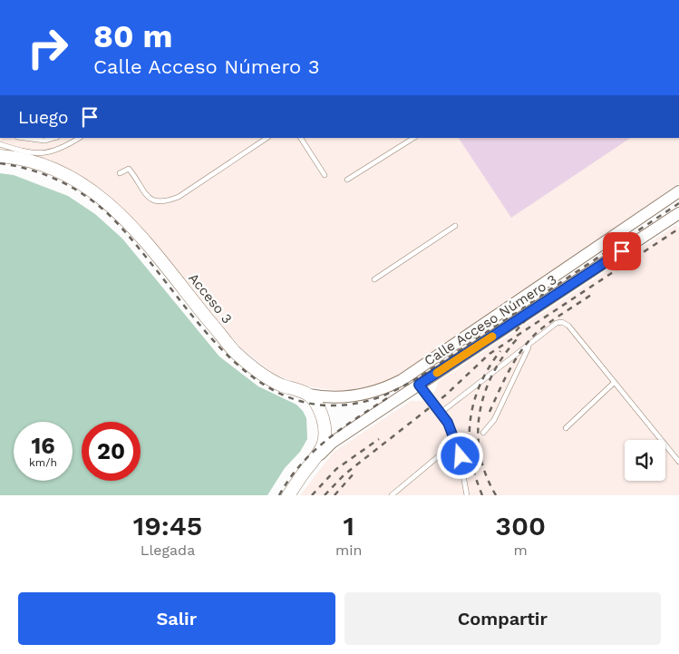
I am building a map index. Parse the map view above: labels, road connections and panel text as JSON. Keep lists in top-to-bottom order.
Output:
{
  "streets": {
    "main road": ["Acceso 3"],
    "street": ["Calle Acceso Número 3"]
  },
  "crossings": [
    ["Acceso 3", "Calle Acceso Número 3"]
  ],
  "page": {
    "turn": ["80 m", "Calle Acceso Número 3"],
    "then": "Luego",
    "speed": "16 km/h",
    "limit": "20",
    "eta": [
      "19:45",
      "Llegada",
      "1",
      "min",
      "300",
      "m"
    ],
    "buttons": ["Salir", "Compartir"]
  }
}
